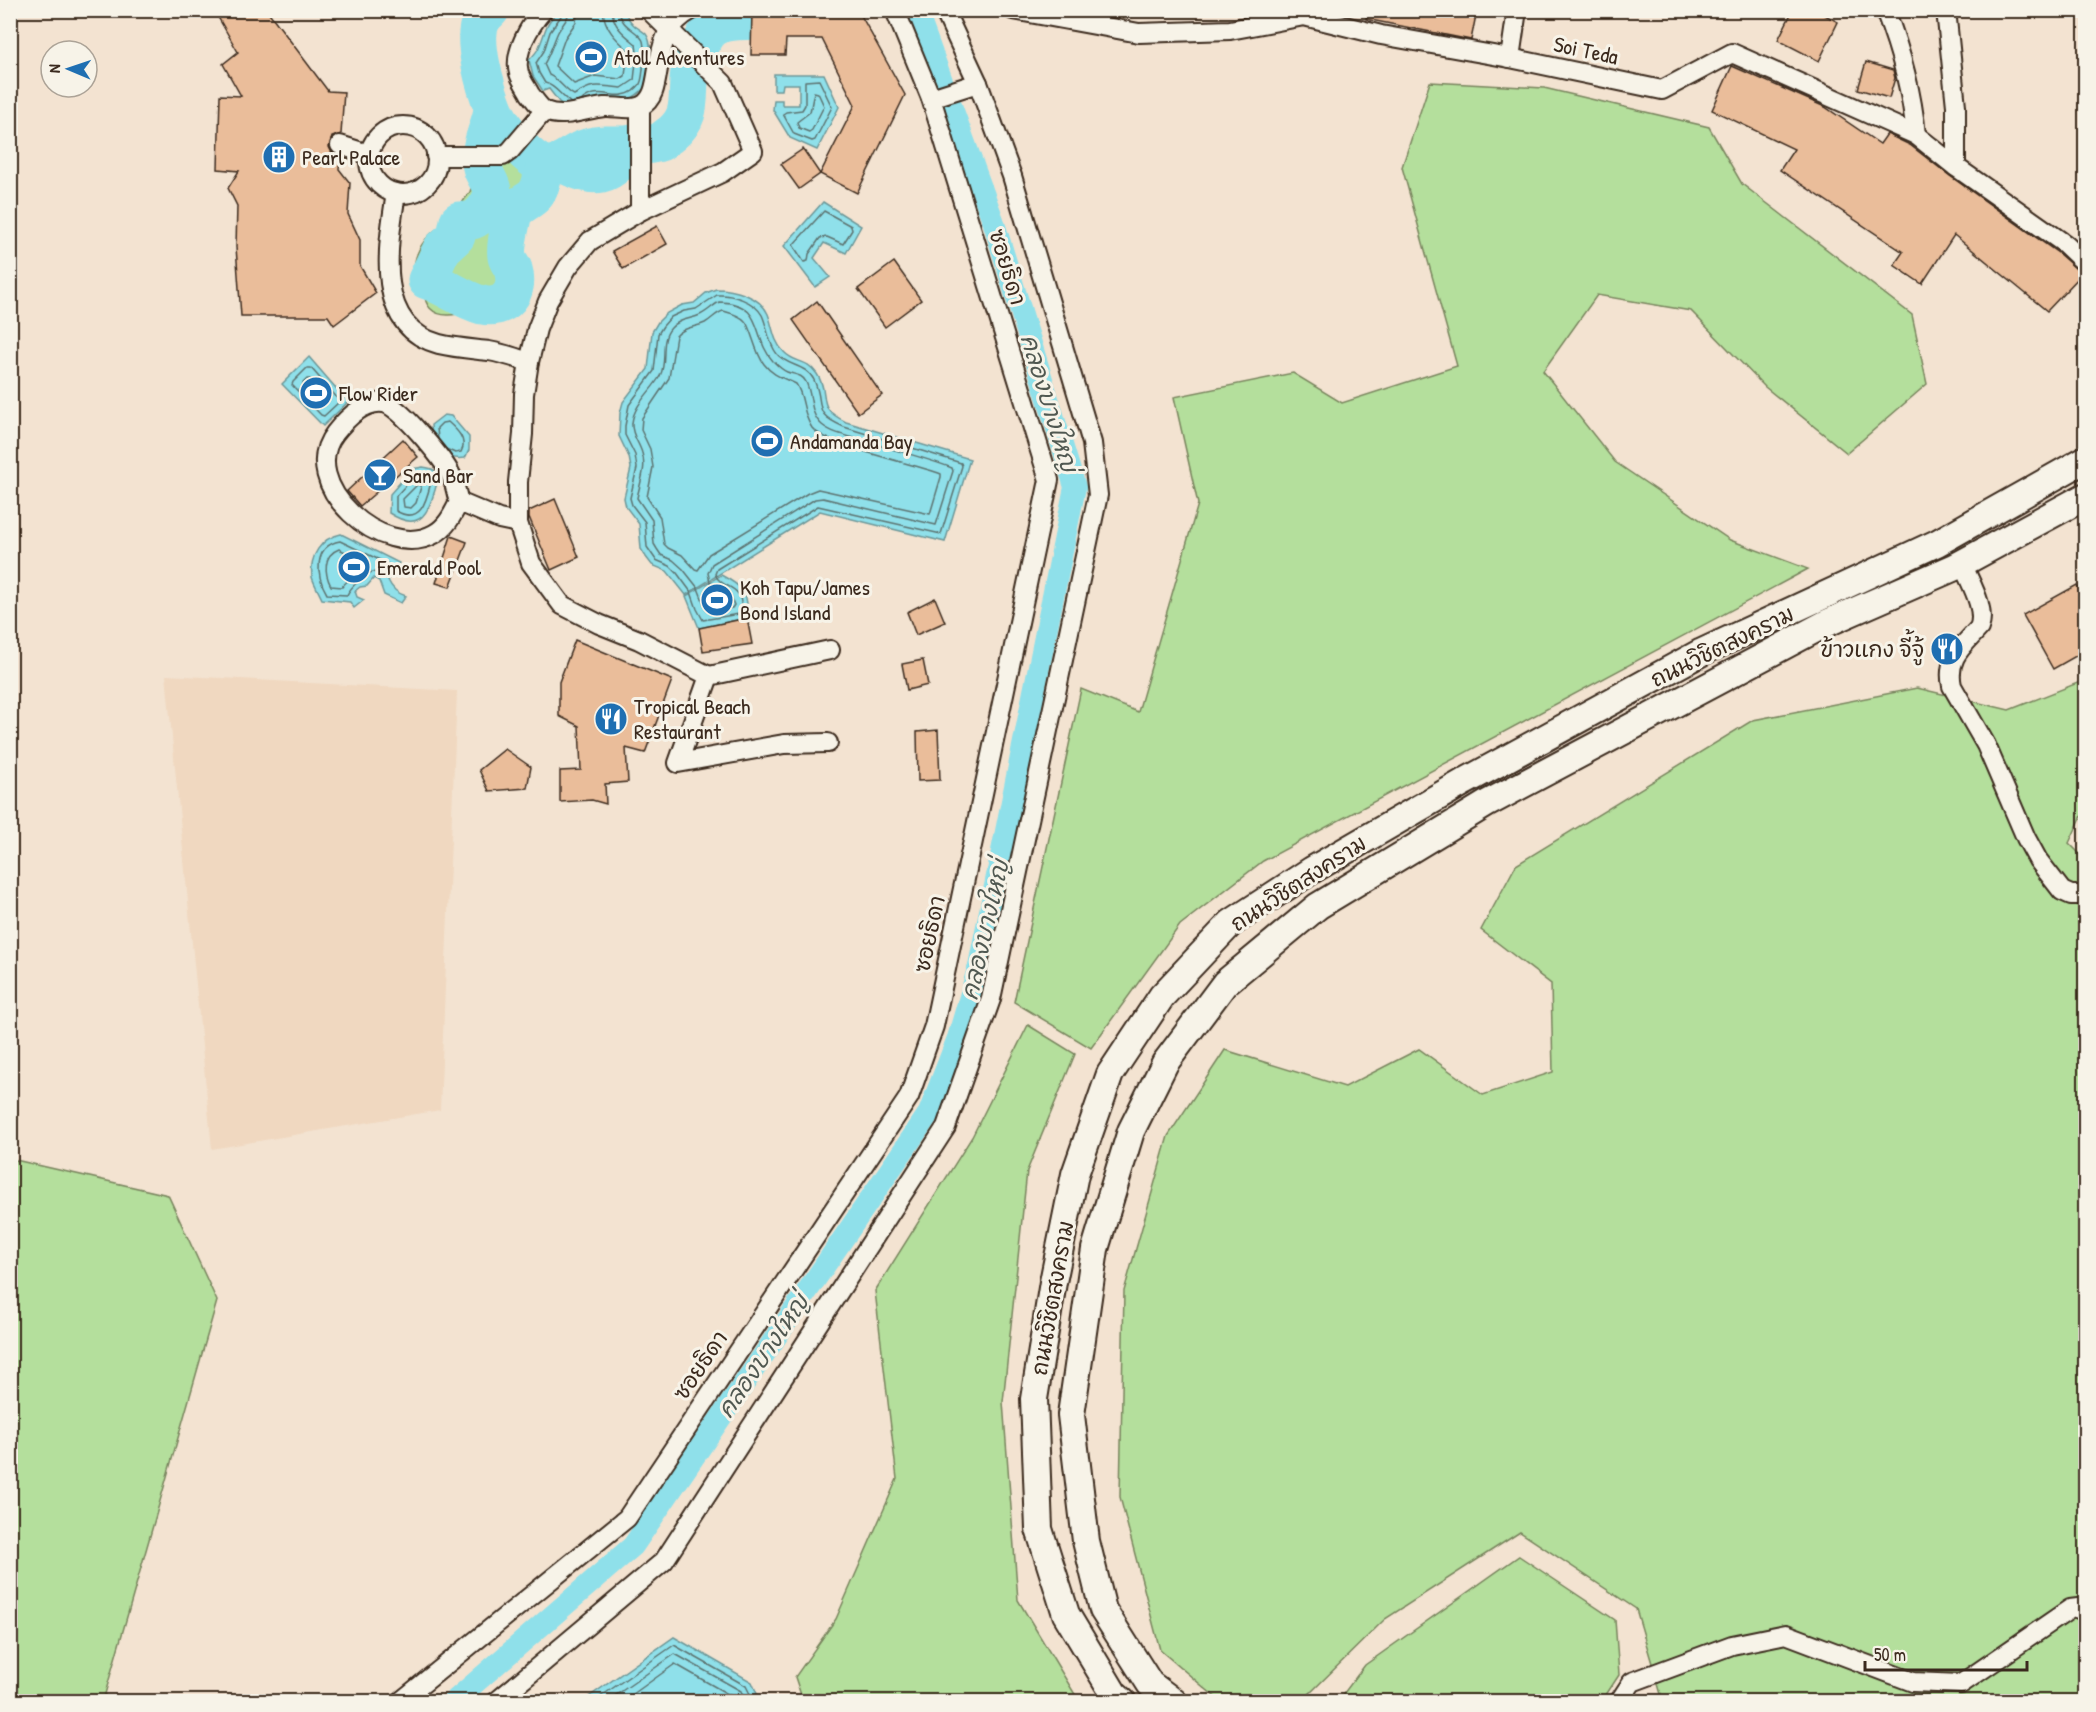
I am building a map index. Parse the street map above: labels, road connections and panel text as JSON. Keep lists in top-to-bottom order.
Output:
{
  "streets": {
    "main road": ["ถนนวิชิตสงคราม"],
    "street": ["Soi Teda", "ซอยธิดา"]
  },
  "water": ["คลองบางใหญ่"],
  "places": {
    "sports": [
      "Atoll Adventures",
      "Flow Rider",
      "Andamanda Bay",
      "Emerald Pool",
      "Koh Tapu/James Bond Island"
    ],
    "building": ["Pearl Palace"],
    "bar": ["Sand Bar"],
    "restaurant": ["ข้าวแกง จี้จู้", "Tropical Beach Restaurant"]
  },
  "scale_bar": "50 m",
  "north": "left"
}
